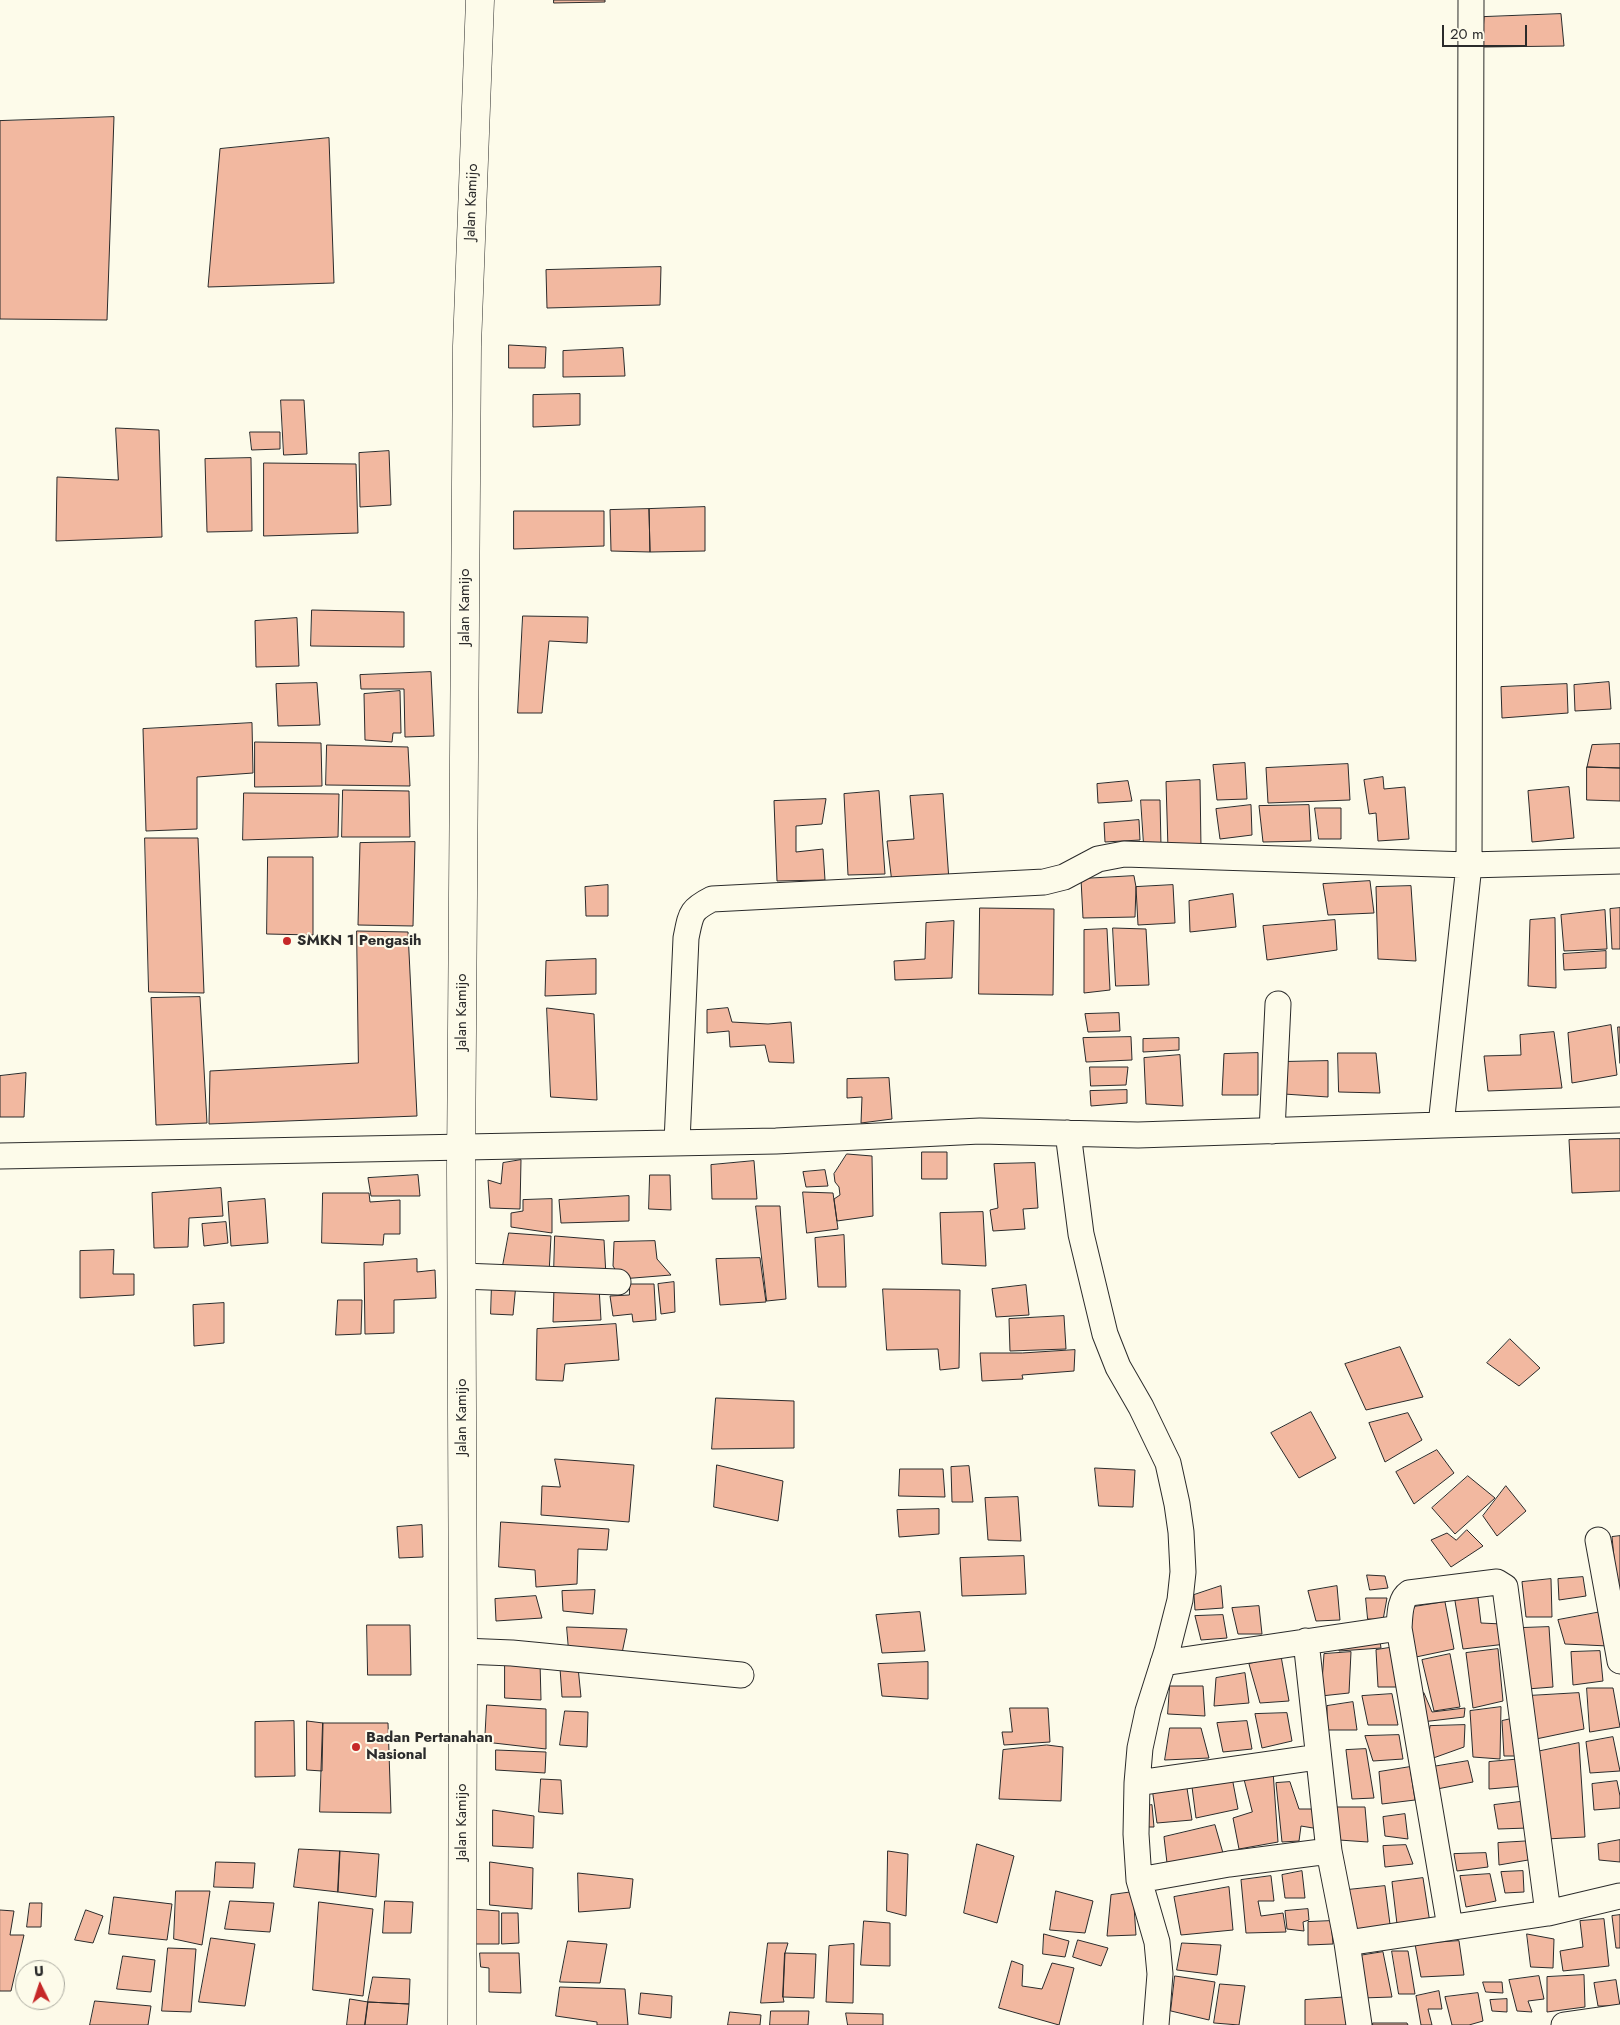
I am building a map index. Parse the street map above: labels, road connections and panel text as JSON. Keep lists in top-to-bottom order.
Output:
{
  "streets": {
    "main road": ["Jalan Kamijo"]
  },
  "places": ["SMKN 1 Pengasih", "Badan Pertanahan Nasional"],
  "scale_bar": "20 m",
  "north": "top"
}
